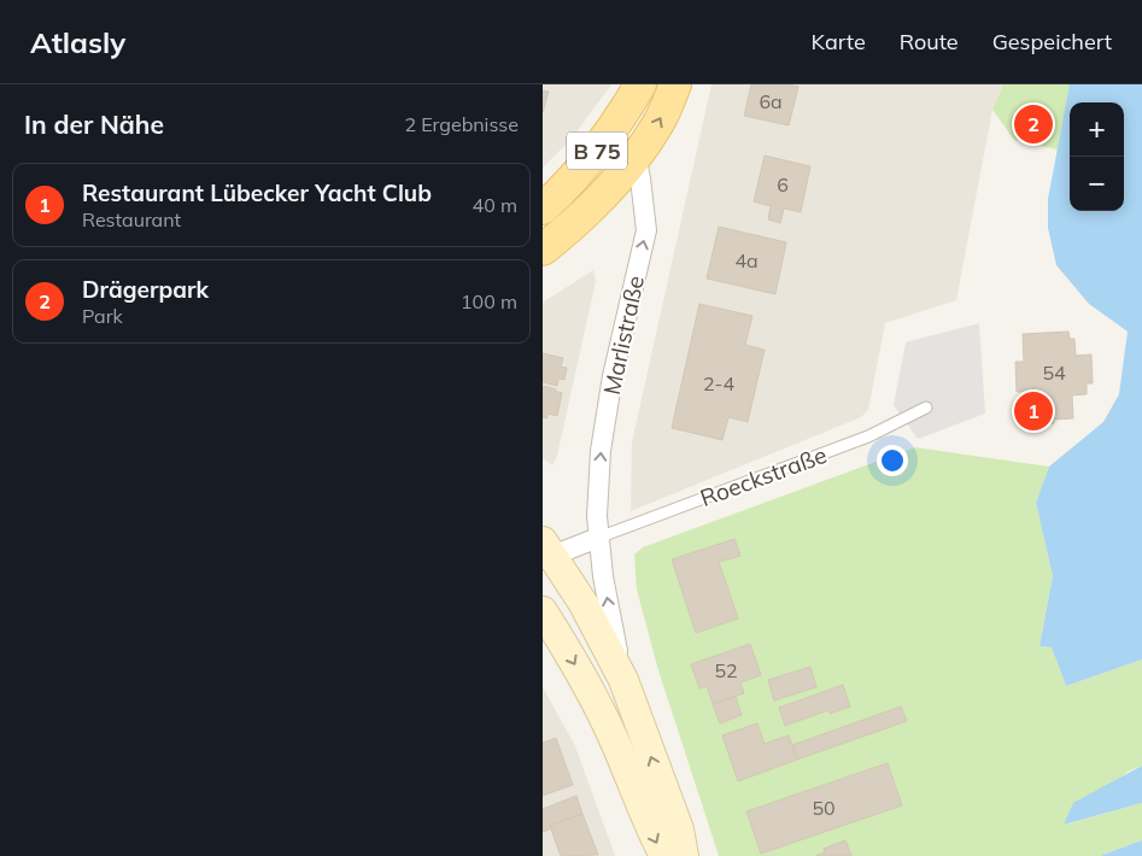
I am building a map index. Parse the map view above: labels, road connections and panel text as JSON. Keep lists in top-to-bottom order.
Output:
{
  "streets": {
    "main road": ["B 75"],
    "street": ["Marlistraße"],
    "lane": ["Roeckstraße"]
  },
  "crossings": [
    ["B 75", "Marlistraße"],
    ["Marlistraße", "Roeckstraße"]
  ],
  "one_way": ["Marlistraße"],
  "house_numbers": [
    "6a",
    "6",
    "4a",
    "54",
    "2-4",
    "52",
    "50"
  ],
  "page": {
    "header": "Atlasly",
    "nav": ["Karte", "Route", "Gespeichert"],
    "heading": ["In der Nähe", "2 Ergebnisse"],
    "map_buttons": ["+", "−"],
    "pins": ["2", "1"],
    "list": [
      {
        "mark": "1",
        "name": "Restaurant Lübecker Yacht Club",
        "note": "Restaurant",
        "value": "40 m"
      },
      {
        "mark": "2",
        "name": "Drägerpark",
        "note": "Park",
        "value": "100 m"
      }
    ]
  }
}
